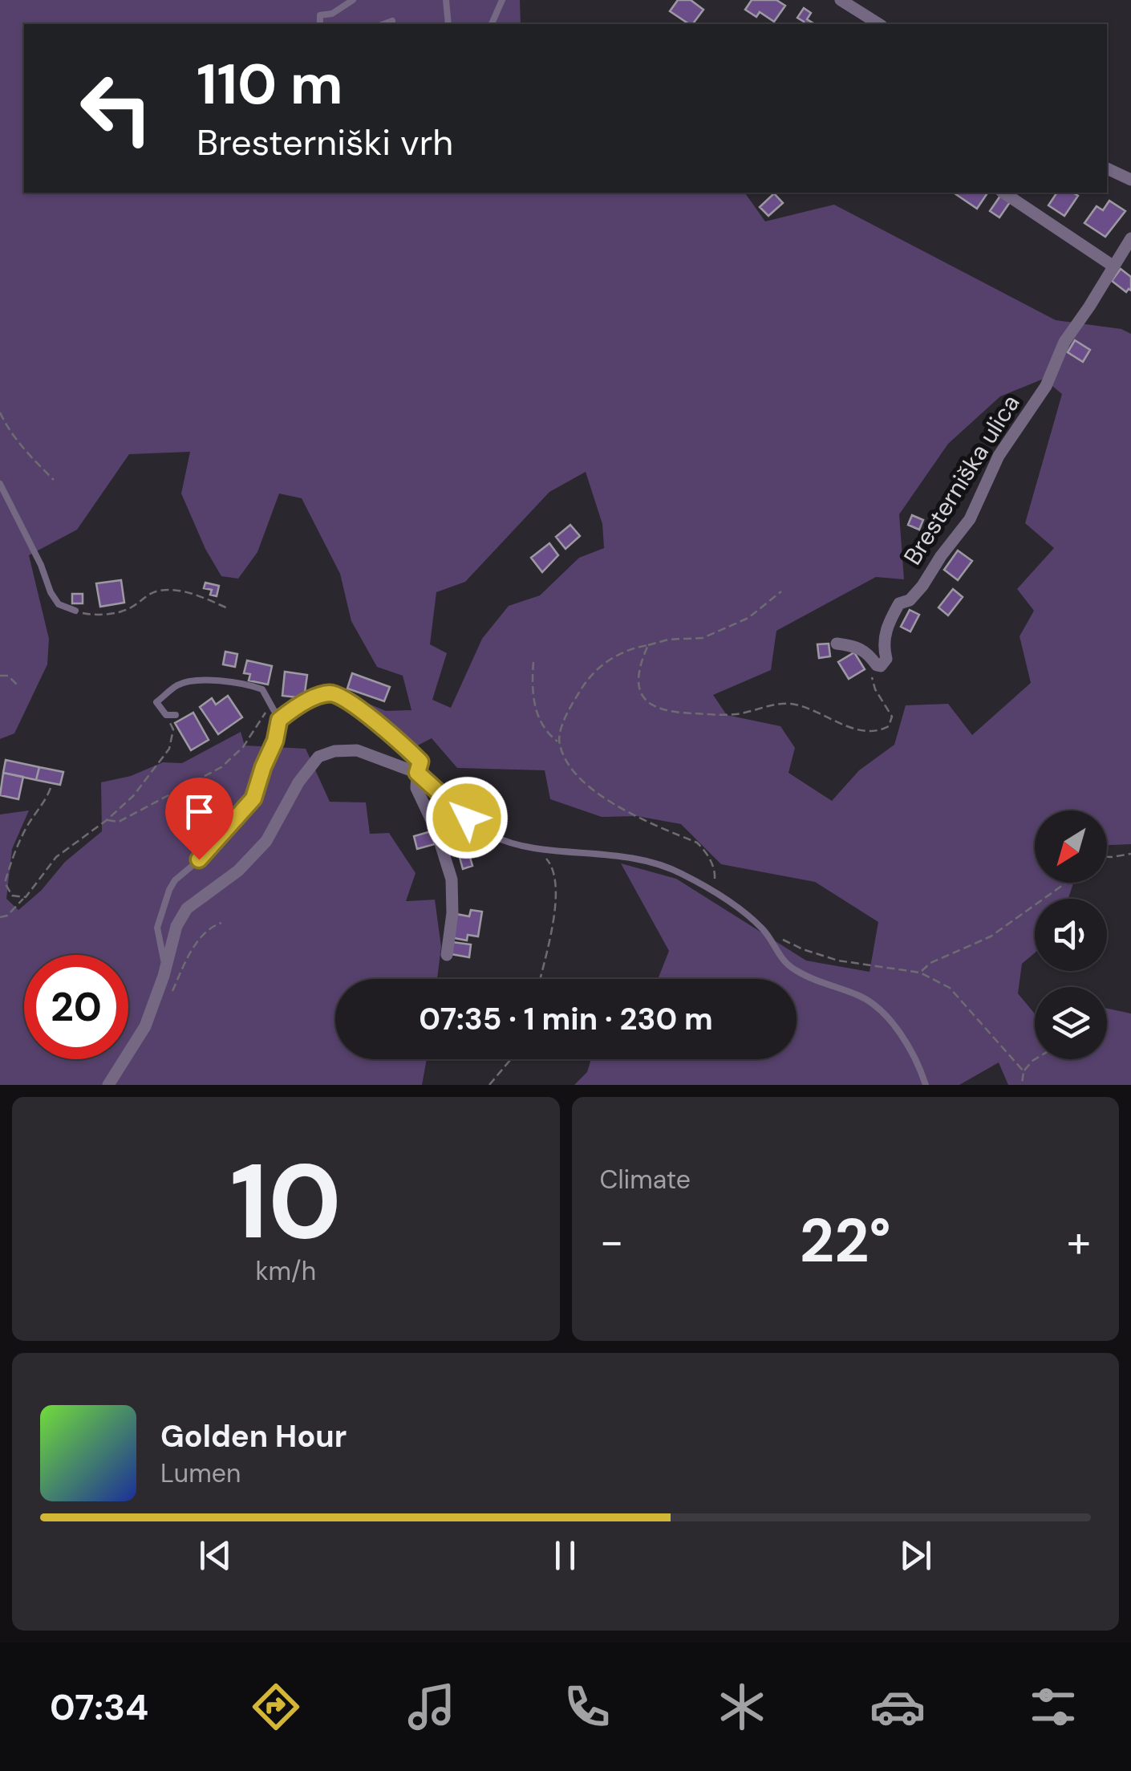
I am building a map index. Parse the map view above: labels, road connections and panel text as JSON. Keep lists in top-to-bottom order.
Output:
{
  "streets": {
    "street": ["Bresterniška ulica"]
  },
  "north": "bottom left",
  "page": {
    "turn": ["110 m", "Bresterniški vrh"],
    "limit": "20",
    "trip": "07:35 · 1 min · 230 m",
    "tile": [
      ["10", "km/h"],
      "Climate"
    ],
    "heat": ["−", "22°", "+"],
    "song": ["Golden Hour", "Lumen"],
    "tabs": "07:34"
  }
}
